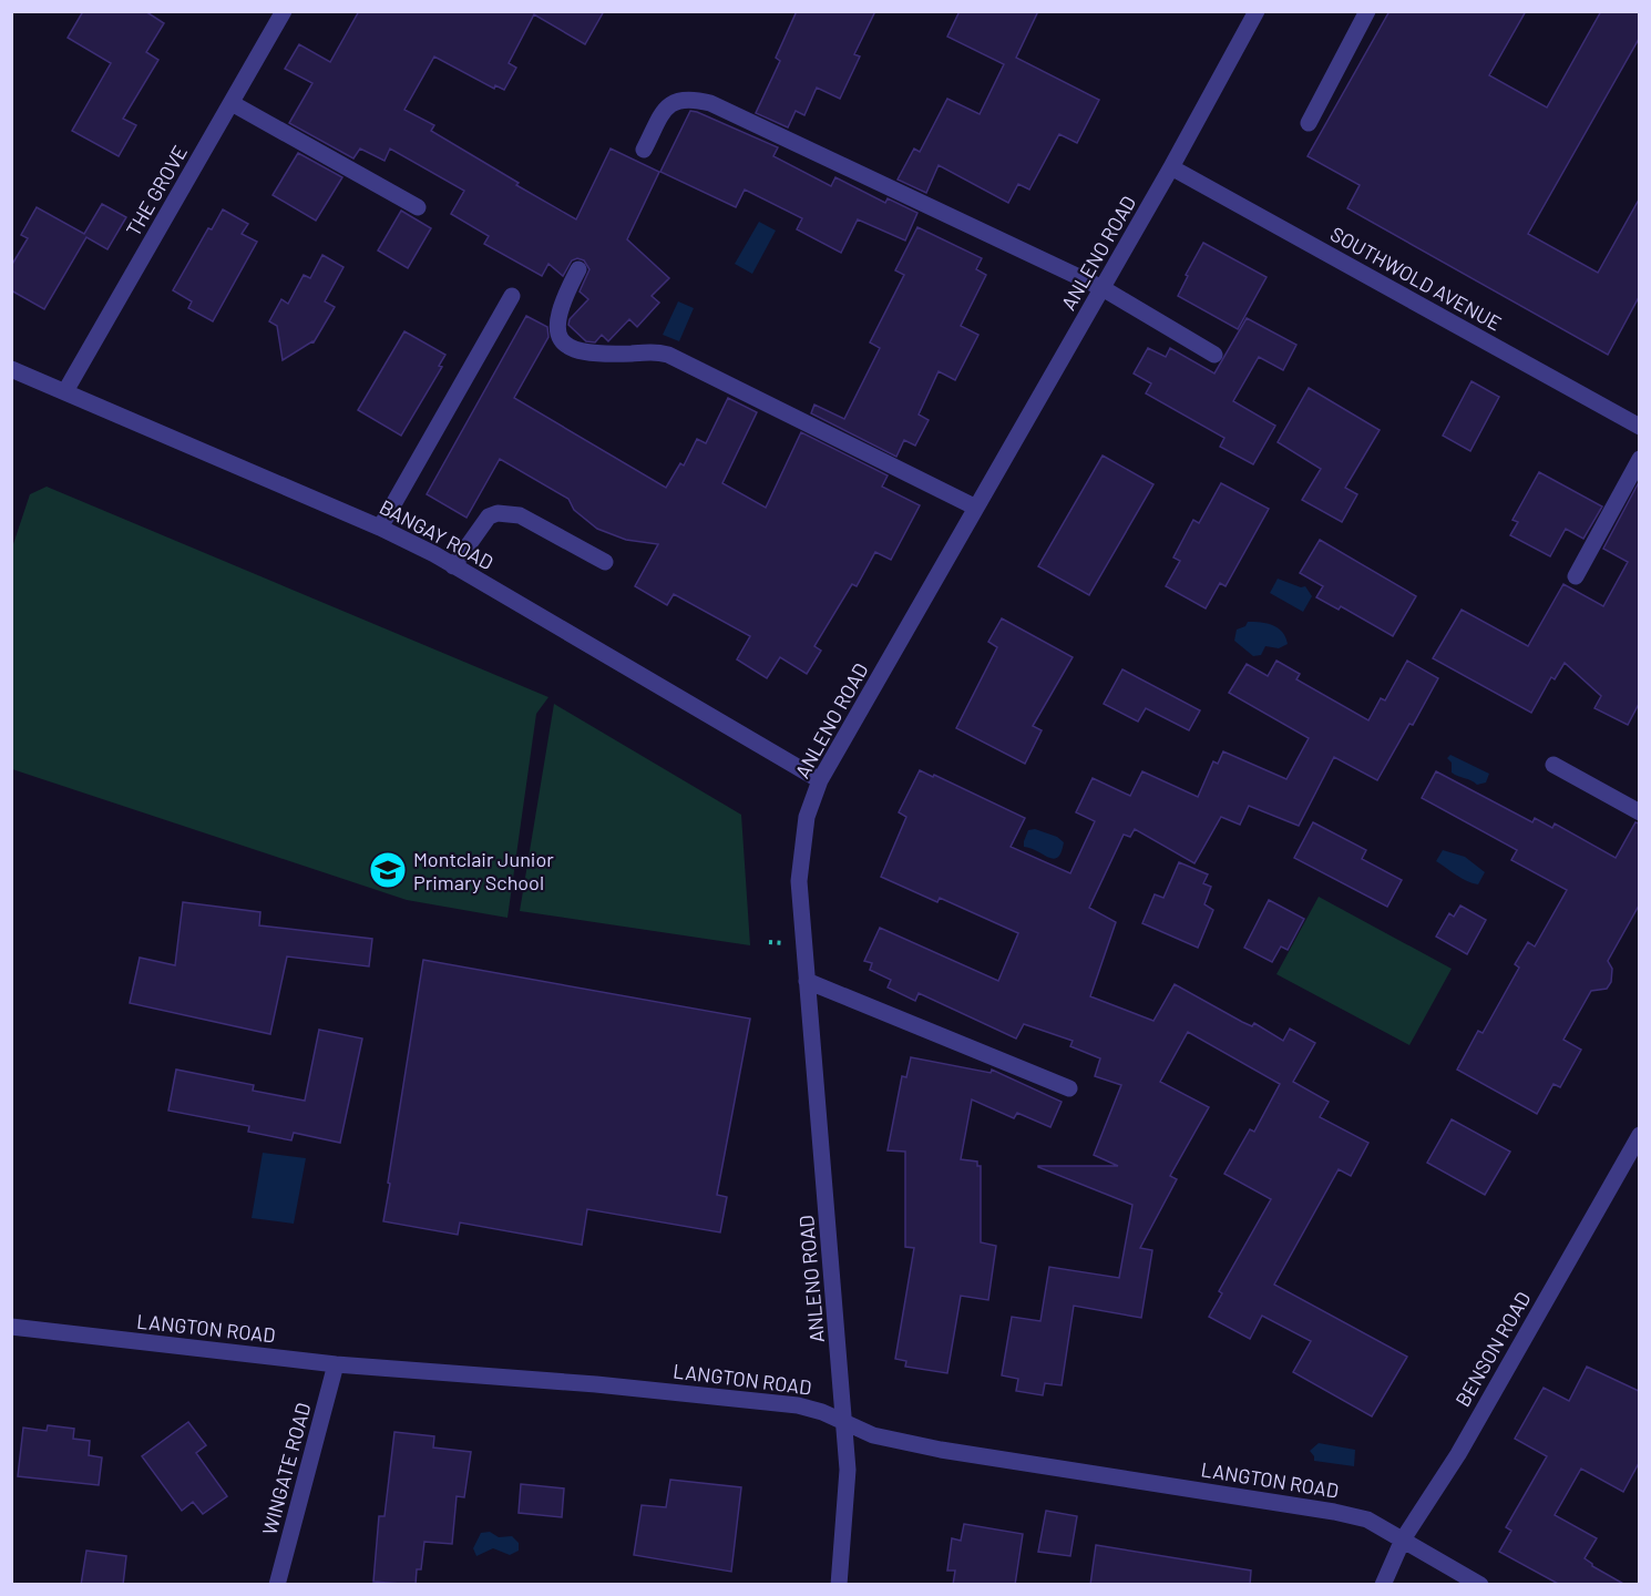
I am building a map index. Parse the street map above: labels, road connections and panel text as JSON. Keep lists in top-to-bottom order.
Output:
{
  "streets": {
    "street": [
      "THE GROVE",
      "ANLENO ROAD",
      "SOUTHWOLD AVENUE",
      "BANGAY ROAD",
      "LANGTON ROAD",
      "BENSON ROAD",
      "WINGATE ROAD"
    ]
  },
  "crossings": [
    ["THE GROVE", "BANGAY ROAD"],
    ["ANLENO ROAD", "SOUTHWOLD AVENUE"],
    ["ANLENO ROAD", "BANGAY ROAD"],
    ["ANLENO ROAD", "LANGTON ROAD"],
    ["LANGTON ROAD", "BENSON ROAD"],
    ["LANGTON ROAD", "WINGATE ROAD"]
  ],
  "places": {
    "school or university": ["Montclair Junior Primary School"]
  }
}
